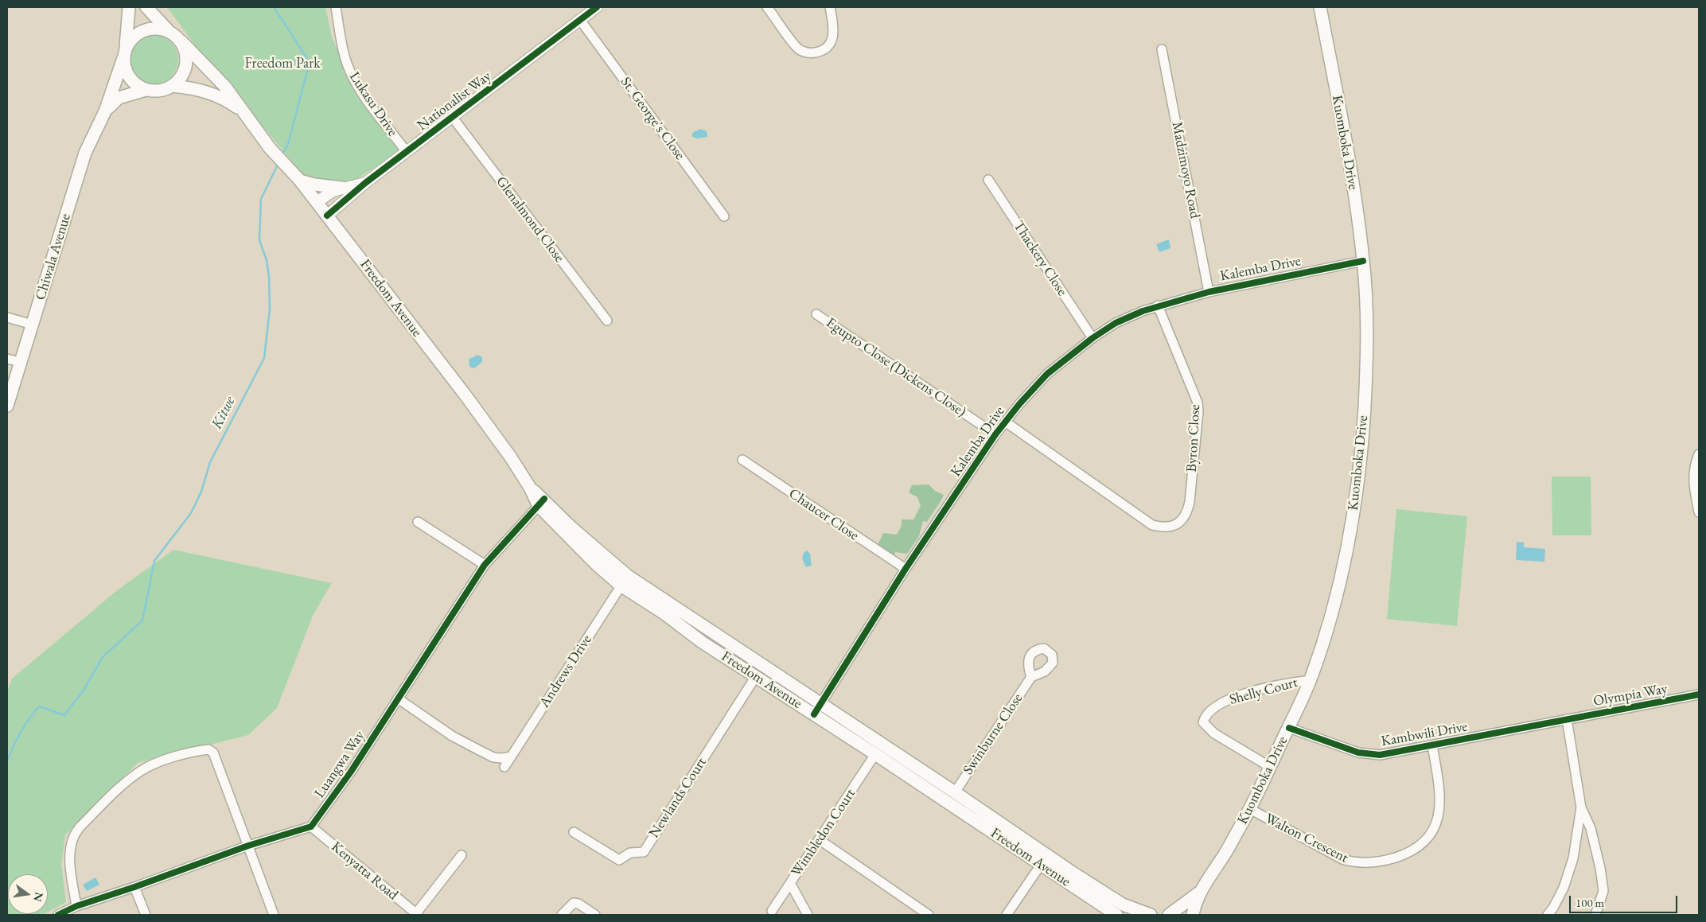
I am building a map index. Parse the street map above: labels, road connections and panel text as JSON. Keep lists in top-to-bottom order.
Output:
{
  "streets": {
    "main road": ["Kuomboka Drive", "Chiwala Avenue", "Freedom Avenue"],
    "street": [
      "Nationalist Way",
      "Lukasu Drive",
      "St. George's Close",
      "Madzimoyo Road",
      "Glenalmond Close",
      "Thackery Close",
      "Kalemba Drive",
      "Egupto Close (Dickens Close)",
      "Byron Close",
      "Chaucer Close",
      "Andrews Drive",
      "Shelly Court",
      "Olympia Way",
      "Swinburne Close",
      "Kambwili Drive",
      "Luangwa Way",
      "Newlands Court",
      "Wimbledon Court",
      "Walton Crescent",
      "Kenyatta Road"
    ]
  },
  "crossings": [
    ["Nationalist Way", "Lukasu Drive"],
    ["Nationalist Way", "St. George's Close"],
    ["Nationalist Way", "Glenalmond Close"],
    ["Nationalist Way", "Freedom Avenue"],
    ["Kuomboka Drive", "Kalemba Drive"],
    ["Kuomboka Drive", "Shelly Court"],
    ["Kuomboka Drive", "Kambwili Drive"],
    ["Kuomboka Drive", "Walton Crescent"],
    ["Madzimoyo Road", "Kalemba Drive"],
    ["Chiwala Avenue", "Freedom Avenue"],
    ["Thackery Close", "Kalemba Drive"],
    ["Kalemba Drive", "Freedom Avenue"],
    ["Kalemba Drive", "Egupto Close (Dickens Close)"],
    ["Kalemba Drive", "Byron Close"],
    ["Kalemba Drive", "Chaucer Close"],
    ["Freedom Avenue", "Andrews Drive"],
    ["Freedom Avenue", "Swinburne Close"],
    ["Freedom Avenue", "Luangwa Way"],
    ["Freedom Avenue", "Newlands Court"],
    ["Freedom Avenue", "Wimbledon Court"],
    ["Olympia Way", "Kambwili Drive"],
    ["Kambwili Drive", "Walton Crescent"],
    ["Luangwa Way", "Kenyatta Road"]
  ],
  "water": ["Kitwe"],
  "parks": ["Freedom Park"],
  "scale_bar": "100 m",
  "north": "right"
}
